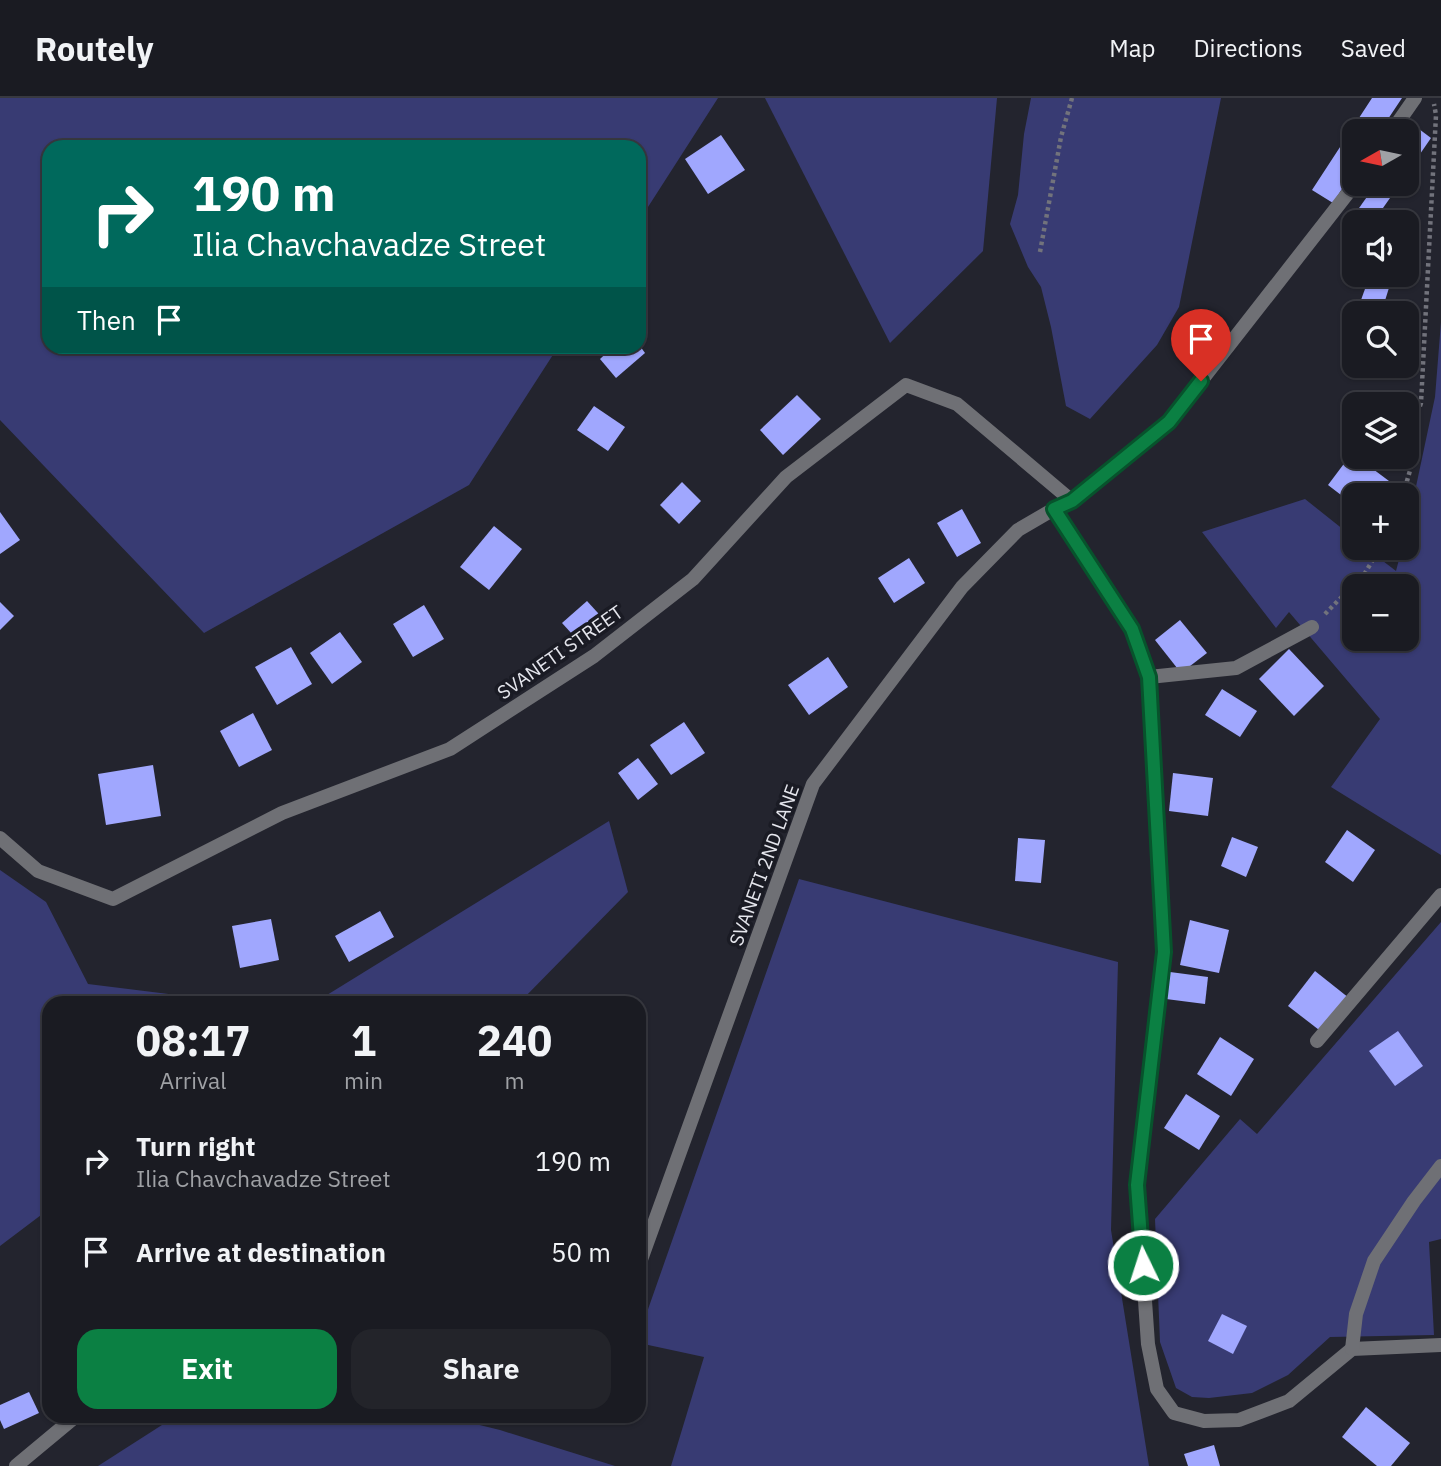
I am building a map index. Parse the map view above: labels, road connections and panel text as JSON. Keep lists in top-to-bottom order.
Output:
{
  "streets": {
    "street": ["SVANETI STREET", "SVANETI 2ND LANE"]
  },
  "crossings": [
    ["SVANETI STREET", "SVANETI 2ND LANE"]
  ],
  "north": "left",
  "page": {
    "header": "Routely",
    "nav": ["Map", "Directions", "Saved"],
    "map_buttons": ["+", "−"],
    "turn": ["190 m", "Ilia Chavchavadze Street"],
    "then": "Then",
    "eta": [
      "08:17",
      "Arrival",
      "1",
      "min",
      "240",
      "m"
    ],
    "list": [
      {
        "name": "Turn right",
        "note": "Ilia Chavchavadze Street",
        "value": "190 m"
      },
      {
        "name": "Arrive at destination",
        "value": "50 m"
      }
    ],
    "buttons": ["Exit", "Share"]
  }
}
